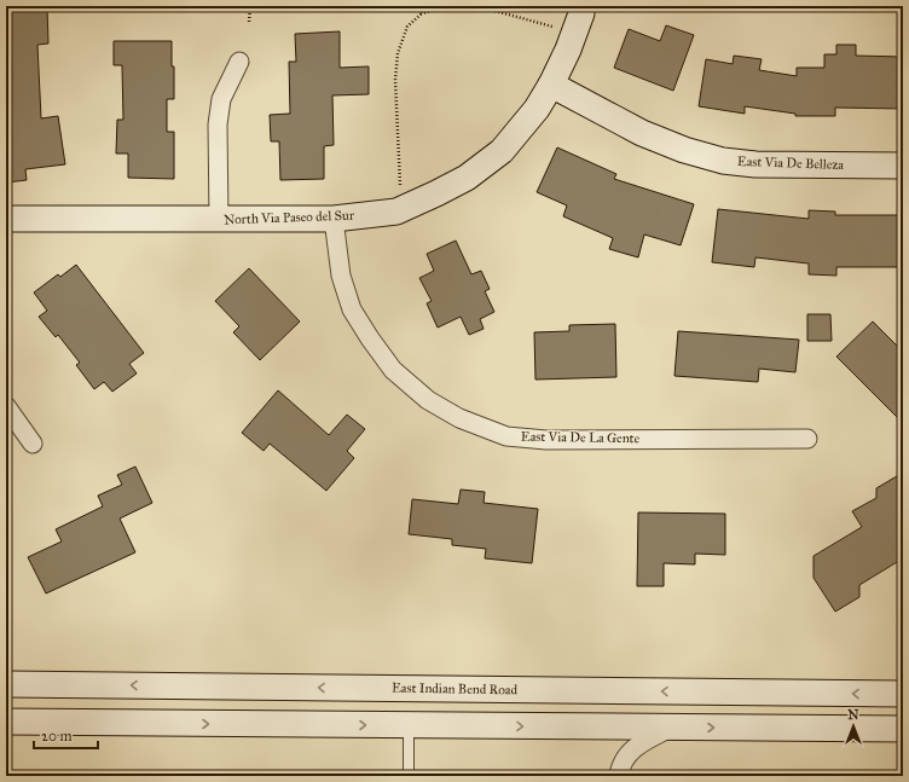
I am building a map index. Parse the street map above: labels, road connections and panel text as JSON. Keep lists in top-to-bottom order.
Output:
{
  "streets": {
    "main road": ["East Via De Belleza", "North Via Paseo del Sur", "East Indian Bend Road"],
    "street": ["East Via De La Gente"]
  },
  "crossings": [
    ["East Via De Belleza", "North Via Paseo del Sur"],
    ["North Via Paseo del Sur", "East Via De La Gente"]
  ],
  "scale_bar": "20 m",
  "north": "top"
}
